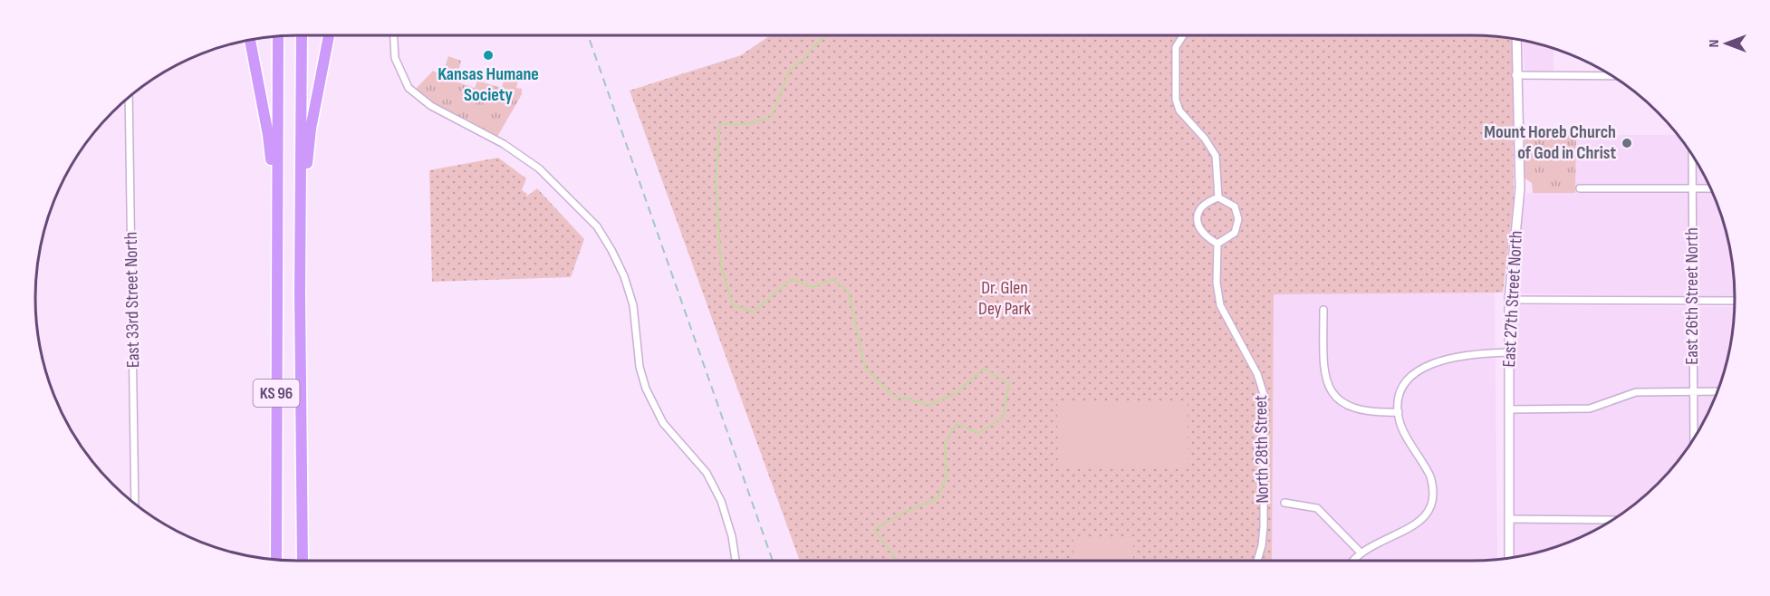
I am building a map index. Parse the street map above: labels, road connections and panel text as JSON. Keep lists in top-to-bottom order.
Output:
{
  "streets": {
    "highway": ["KS 96"],
    "street": [
      "East 26th Street North",
      "East 27th Street North",
      "East 33rd Street North",
      "North 28th Street"
    ]
  },
  "parks": ["Dr. Glen Dey Park"],
  "places": ["Kansas Humane Society", "Mount Horeb Church of God in Christ"],
  "north": "left"
}
